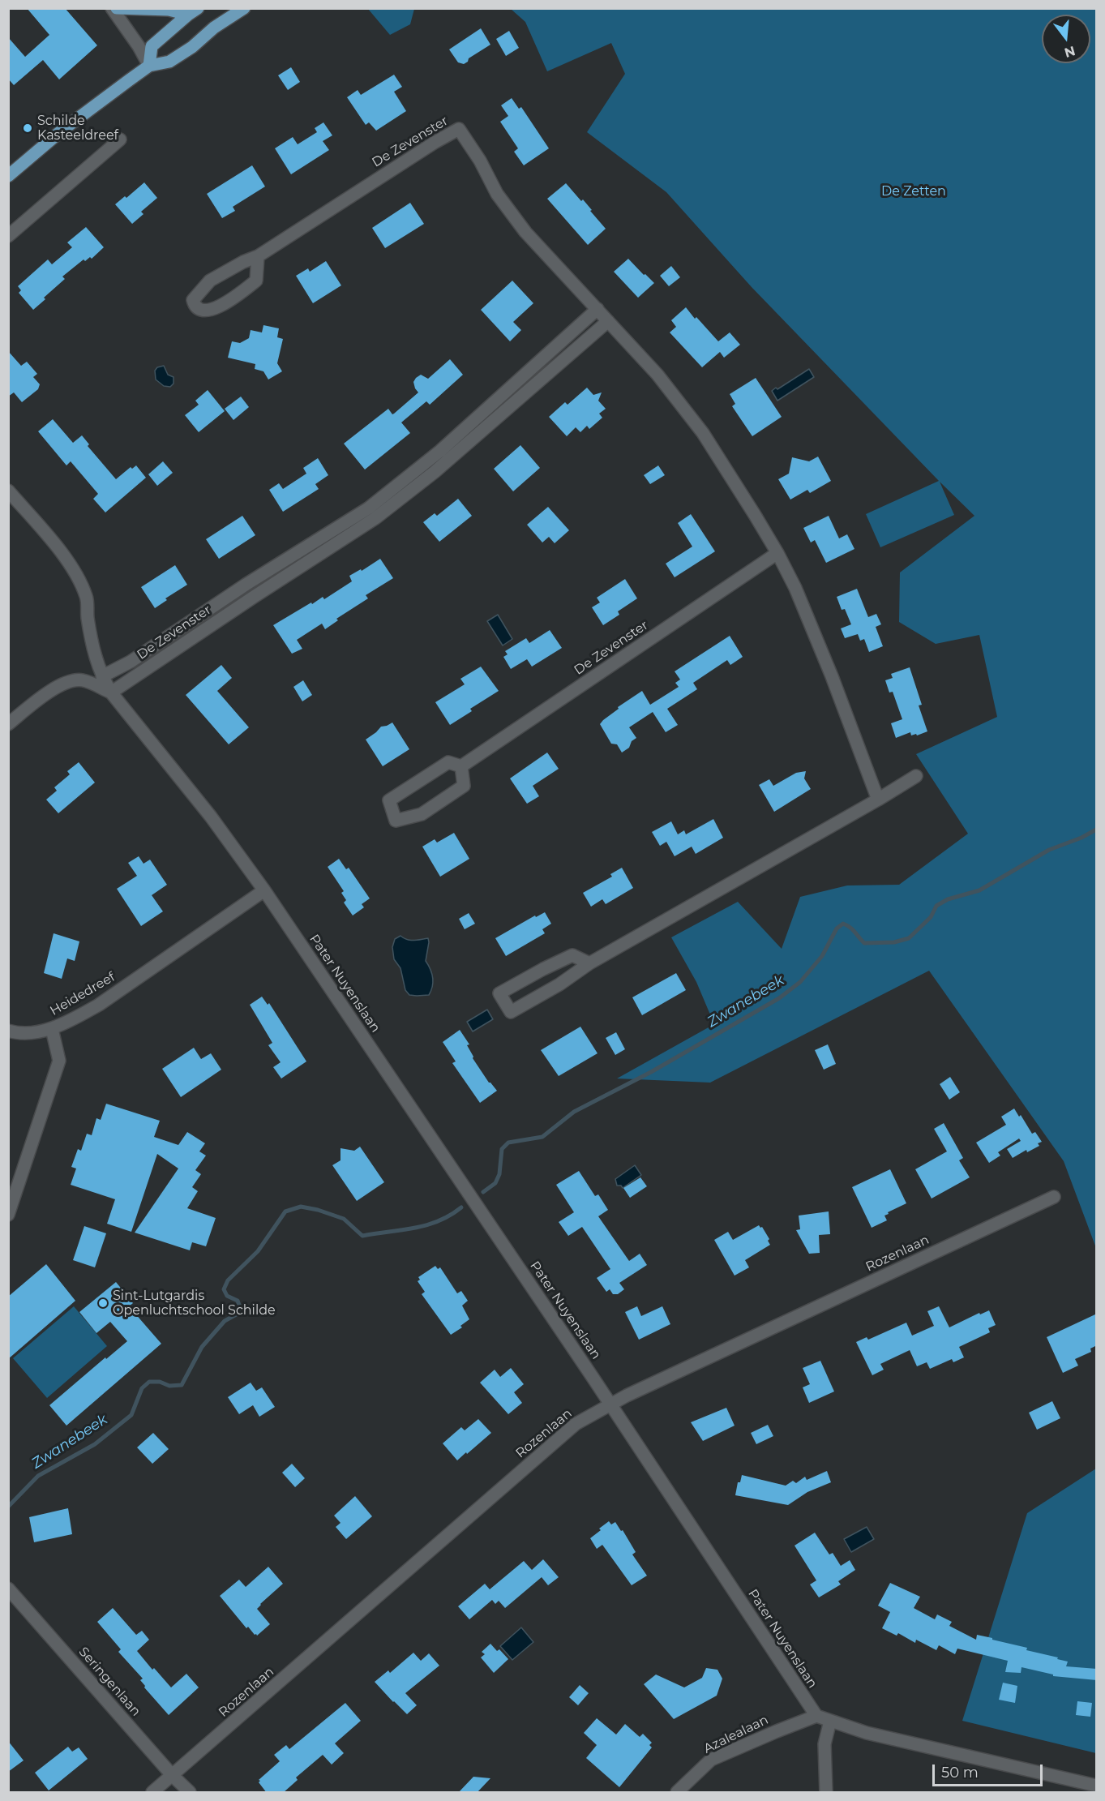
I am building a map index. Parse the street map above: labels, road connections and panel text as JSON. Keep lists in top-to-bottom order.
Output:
{
  "streets": {
    "street": [
      "De Zevenster",
      "Pater Nuyenslaan",
      "Heidedreef",
      "Rozenlaan",
      "Seringenlaan",
      "Azalealaan"
    ]
  },
  "crossings": [
    ["De Zevenster", "Pater Nuyenslaan"],
    ["Pater Nuyenslaan", "Heidedreef"],
    ["Pater Nuyenslaan", "Rozenlaan"],
    ["Pater Nuyenslaan", "Azalealaan"],
    ["Rozenlaan", "Seringenlaan"]
  ],
  "water": ["Zwanebeek"],
  "parks": ["De Zetten"],
  "places": ["Schilde Kasteeldreef", "Sint-Lutgardis Openluchtschool Schilde"],
  "scale_bar": "50 m",
  "north": "bottom"
}
